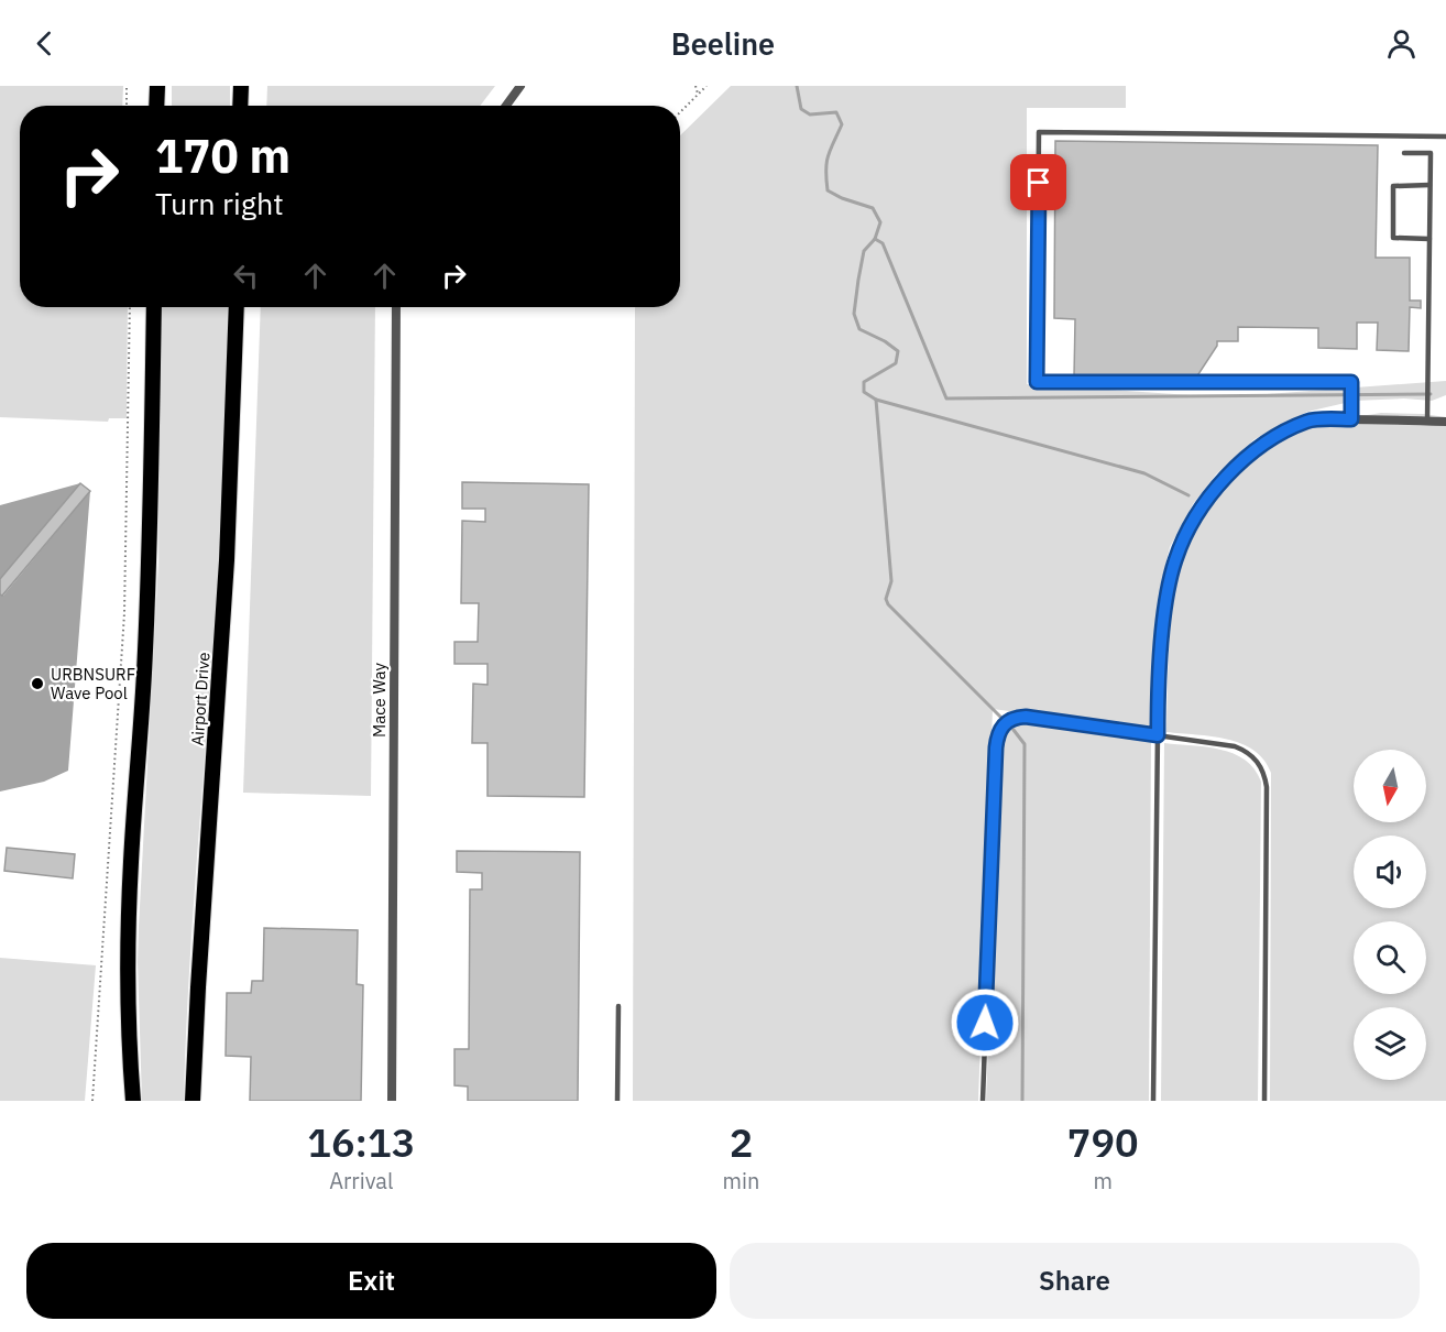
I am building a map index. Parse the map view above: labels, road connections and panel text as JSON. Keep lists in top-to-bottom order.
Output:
{
  "streets": {
    "main road": ["Airport Drive"],
    "street": ["Mace Way"]
  },
  "places": ["URBNSURF Wave Pool"],
  "north": "bottom",
  "page": {
    "header": "Beeline",
    "turn": ["170 m", "Turn right"],
    "eta": [
      "16:13",
      "Arrival",
      "2",
      "min",
      "790",
      "m"
    ],
    "buttons": ["Exit", "Share"]
  }
}
